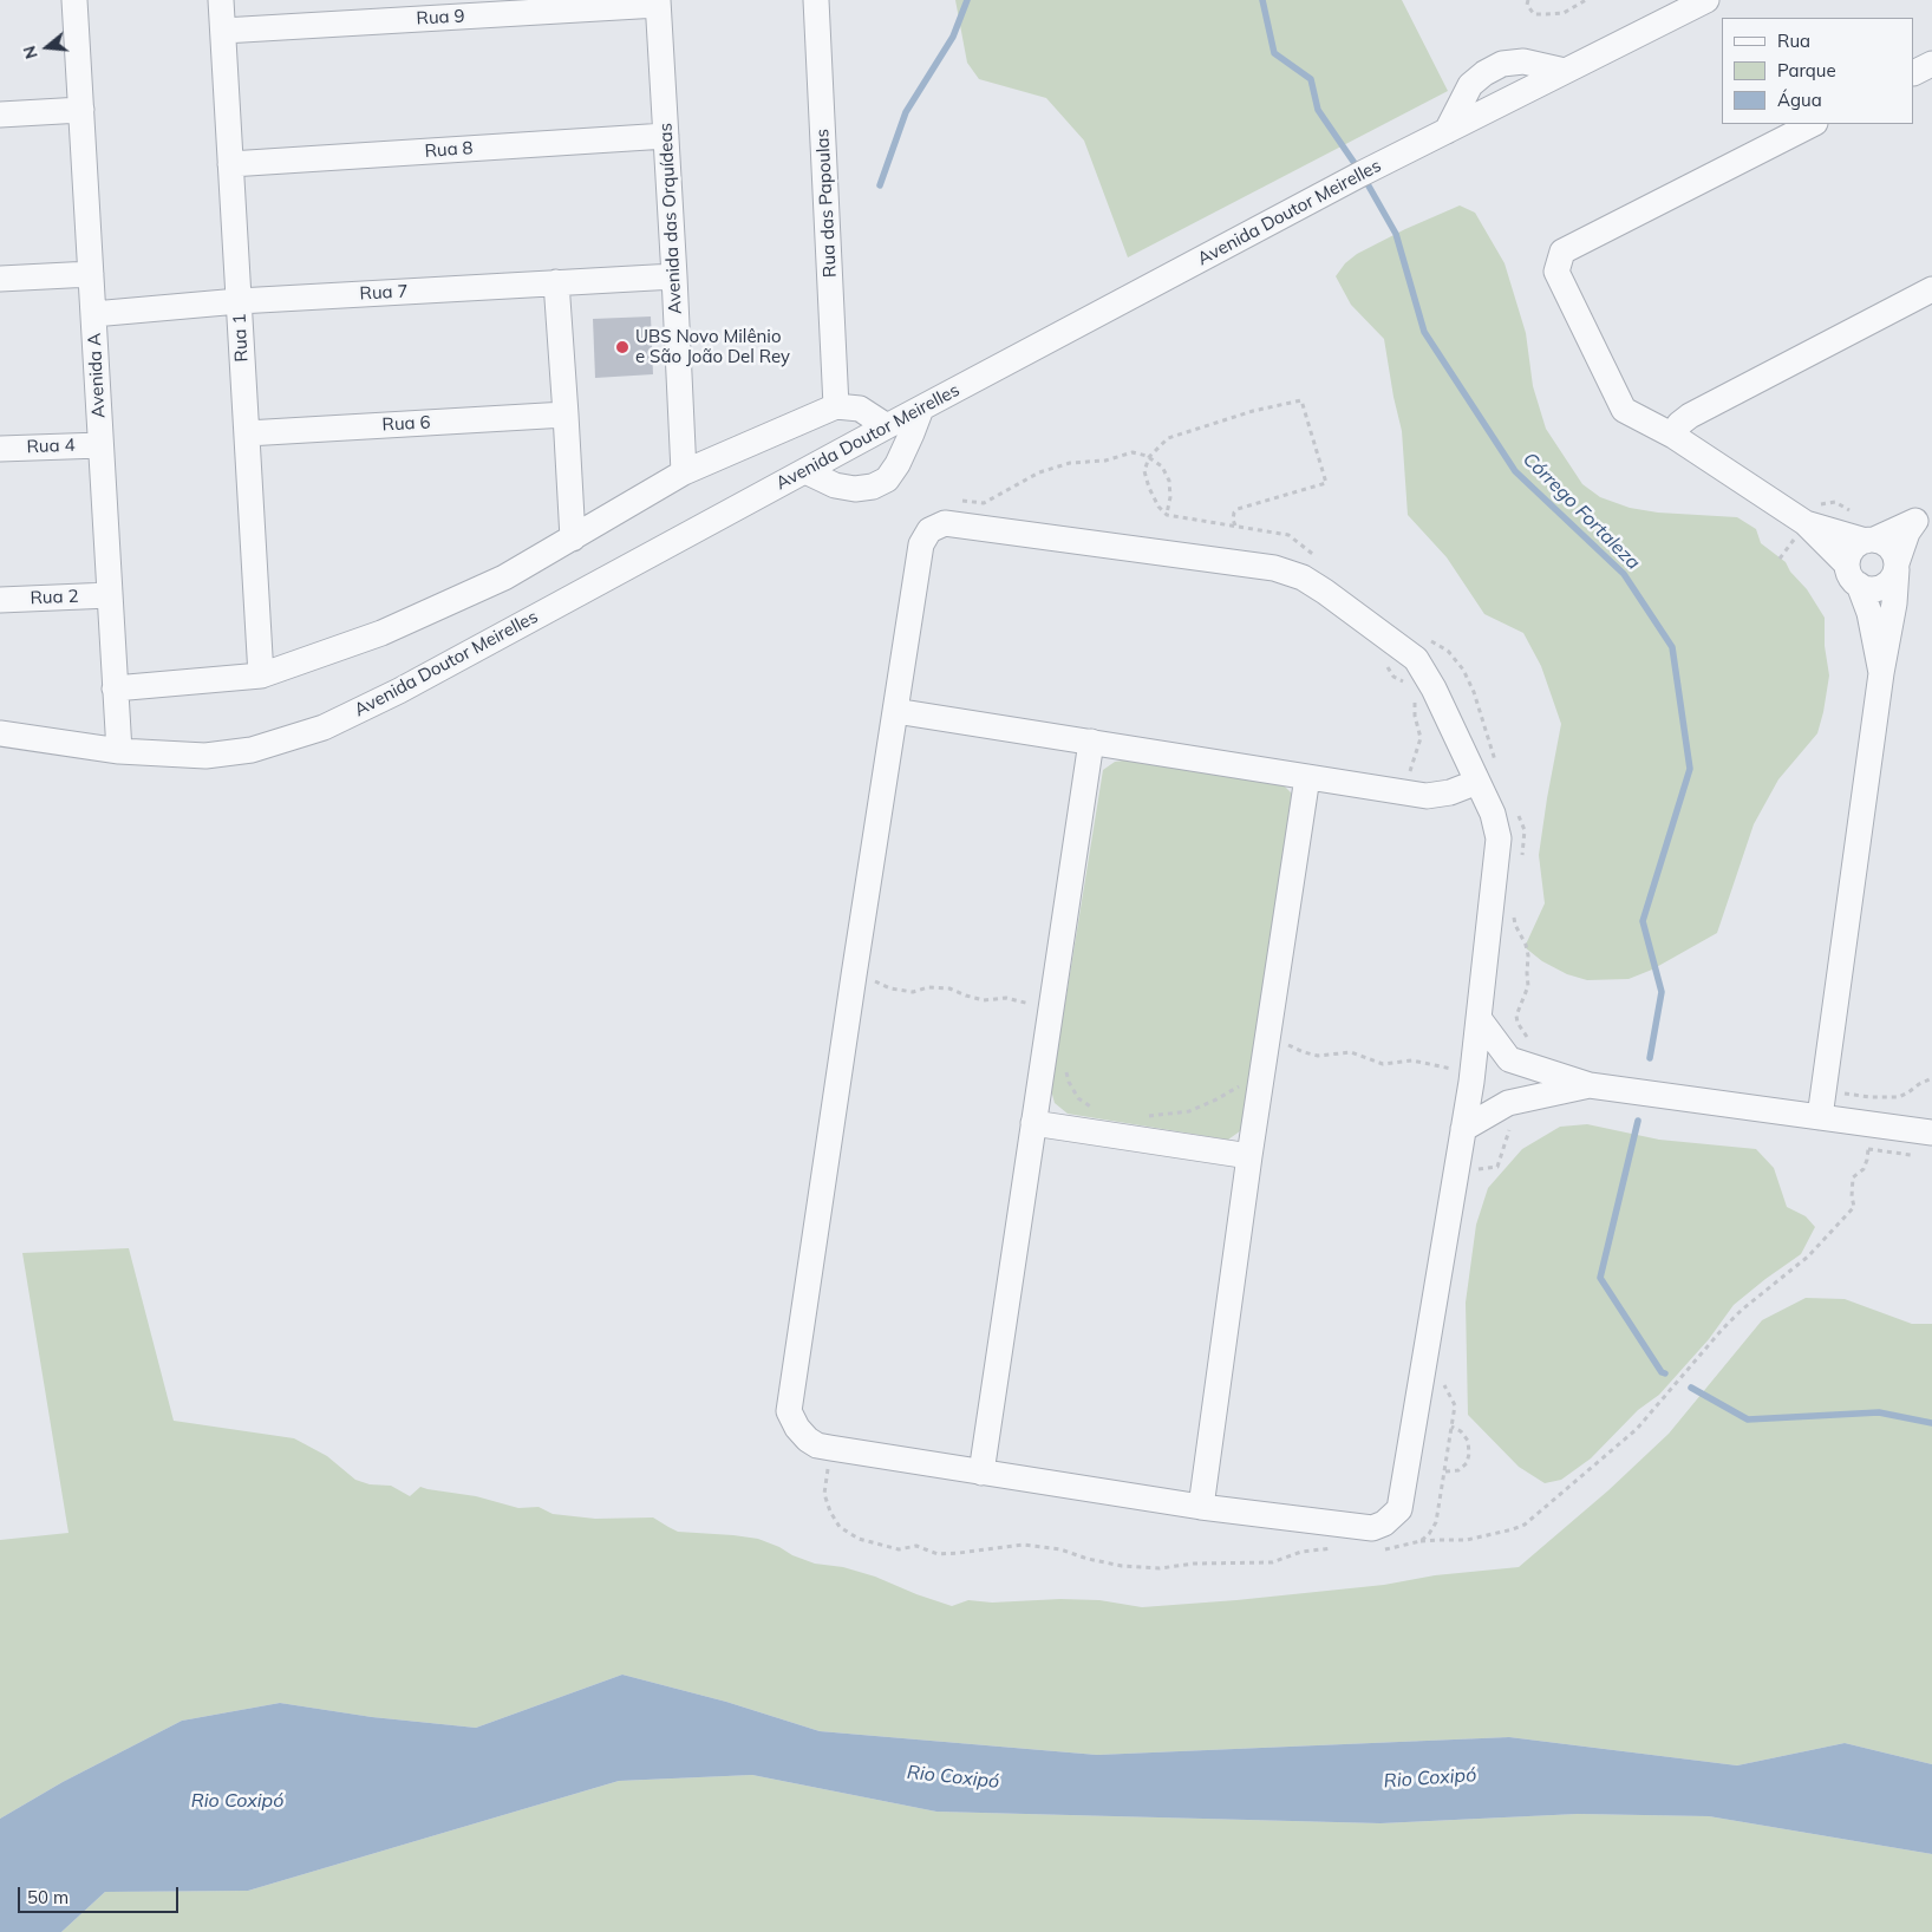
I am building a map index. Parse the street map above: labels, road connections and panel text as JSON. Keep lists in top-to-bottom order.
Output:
{
  "streets": {
    "street": [
      "Rua 9",
      "Rua 8",
      "Rua das Papoulas",
      "Avenida Doutor Meirelles",
      "Avenida das Orquídeas",
      "Rua 7",
      "Rua 1",
      "Avenida A",
      "Rua 6",
      "Rua 4",
      "Rua 2"
    ]
  },
  "crossings": [
    ["Rua 9", "Avenida das Orquídeas"],
    ["Rua 9", "Rua 1"],
    ["Rua 8", "Avenida das Orquídeas"],
    ["Rua 8", "Rua 1"],
    ["Avenida Doutor Meirelles", "Avenida A"],
    ["Avenida das Orquídeas", "Rua 7"],
    ["Rua 7", "Rua 1"],
    ["Rua 7", "Avenida A"],
    ["Rua 1", "Rua 6"],
    ["Avenida A", "Rua 4"],
    ["Avenida A", "Rua 2"]
  ],
  "water": ["Córrego Fortaleza", "Rio Coxipó"],
  "places": ["UBS Novo Milênio e São João Del Rey"],
  "legend": ["Rua", "Parque", "Água"],
  "scale_bar": "50 m",
  "north": "left"
}
